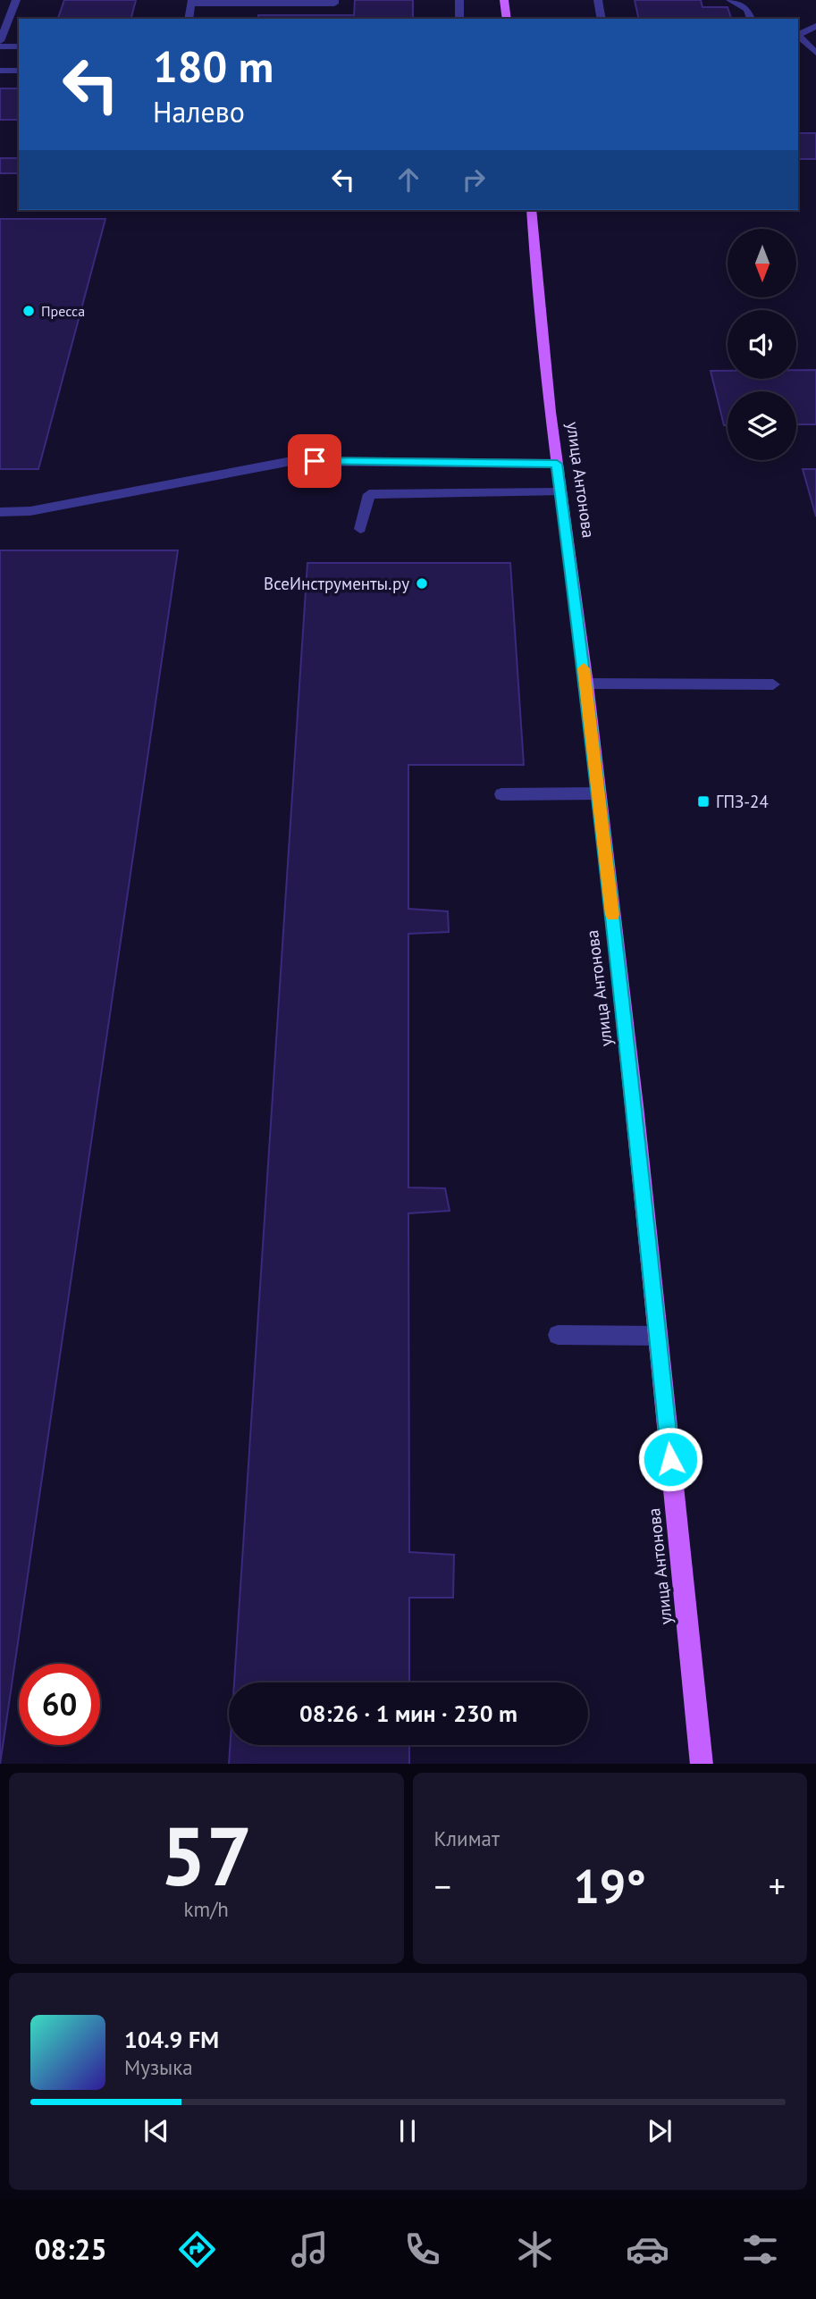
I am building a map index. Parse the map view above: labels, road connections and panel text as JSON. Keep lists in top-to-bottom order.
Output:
{
  "streets": {
    "main road": ["улица Антонова"]
  },
  "places": {
    "other": ["Пресса", "ВсеИнструменты.ру"],
    "transit": ["ГПЗ-24"]
  },
  "north": "bottom",
  "page": {
    "turn": ["180 m", "Налево"],
    "limit": "60",
    "trip": "08:26 · 1 мин · 230 m",
    "tile": [
      ["57", "km/h"],
      "Климат"
    ],
    "heat": ["−", "19°", "+"],
    "song": ["104.9 FM", "Музыка"],
    "tabs": "08:25"
  }
}
